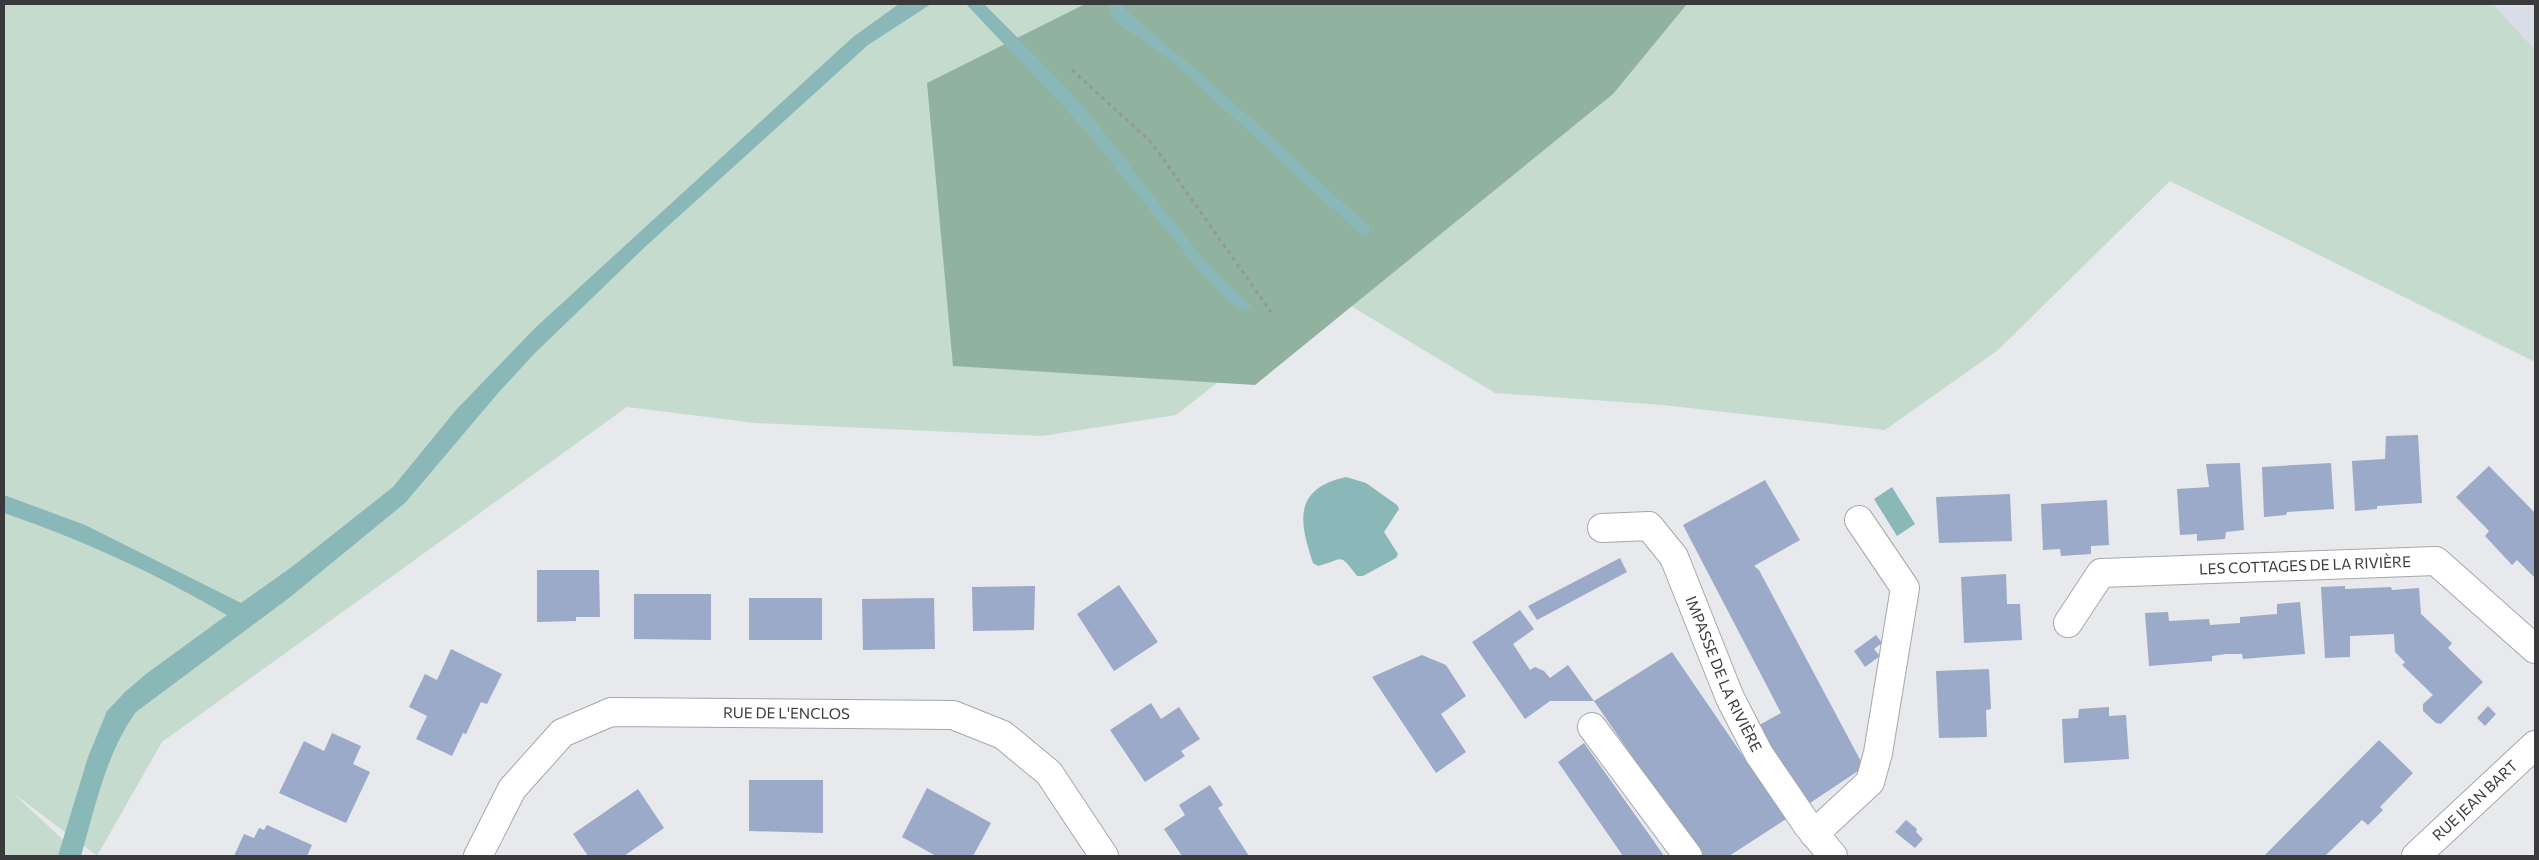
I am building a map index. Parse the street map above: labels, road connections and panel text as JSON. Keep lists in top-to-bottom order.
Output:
{
  "streets": {
    "street": [
      "LES COTTAGES DE LA RIVIÈRE",
      "IMPASSE DE LA RIVIÈRE",
      "RUE DE L'ENCLOS",
      "RUE JEAN BART"
    ]
  }
}
